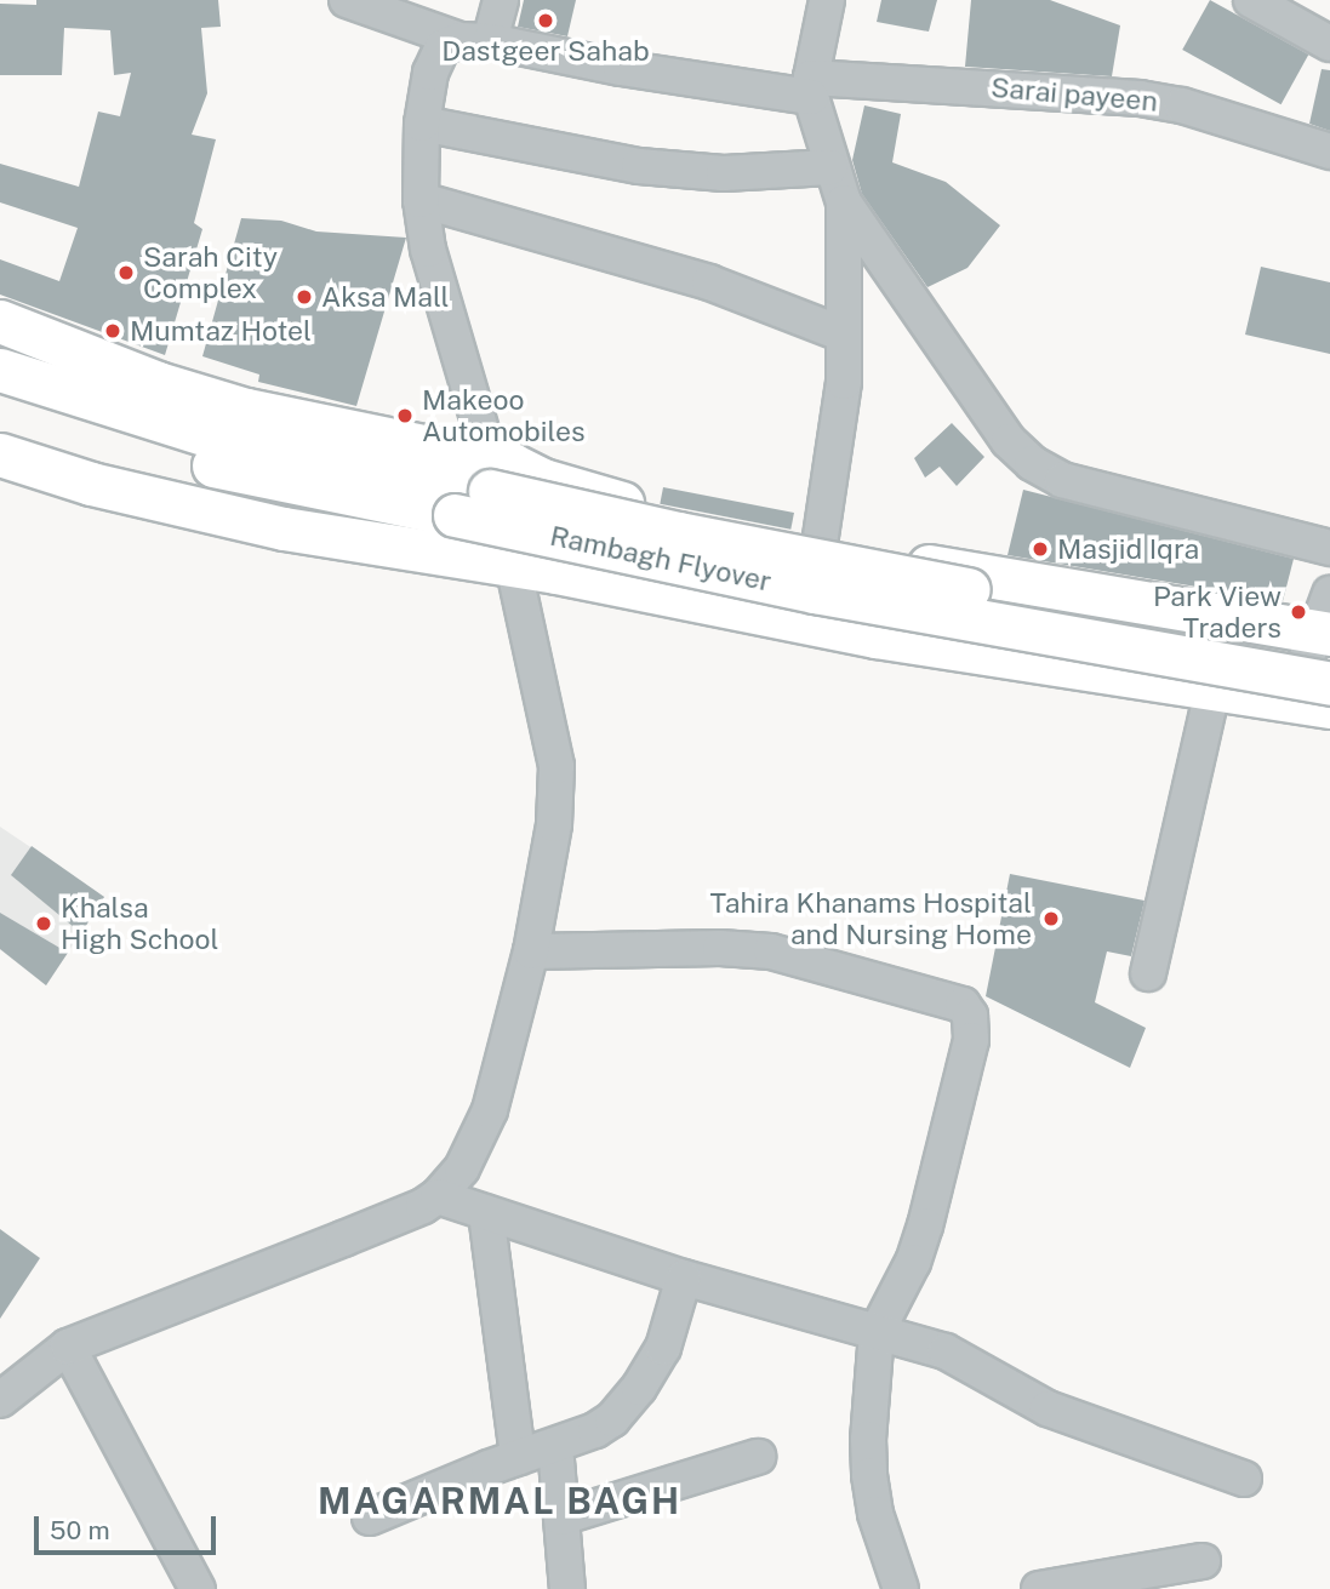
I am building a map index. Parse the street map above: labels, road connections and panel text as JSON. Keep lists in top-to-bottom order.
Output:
{
  "streets": {
    "main road": ["Rambagh Flyover"],
    "street": ["Sarai payeen"]
  },
  "districts": ["MAGARMAL BAGH"],
  "places": [
    "Dastgeer Sahab",
    "Sarah City Complex",
    "Aksa Mall",
    "Mumtaz Hotel",
    "Makeoo Automobiles",
    "Masjid Iqra",
    "Park View Traders",
    "Tahira Khanams Hospital and Nursing Home",
    "Khalsa High School"
  ],
  "scale_bar": "50 m"
}
